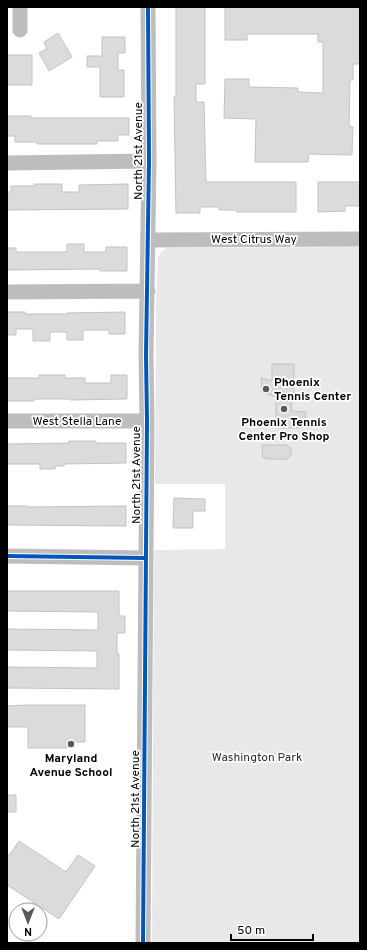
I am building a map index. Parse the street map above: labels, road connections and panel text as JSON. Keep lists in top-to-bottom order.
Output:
{
  "streets": {
    "street": ["North 21st Avenue", "West Citrus Way", "West Stella Lane"]
  },
  "crossings": [
    ["North 21st Avenue", "West Citrus Way"],
    ["North 21st Avenue", "West Stella Lane"]
  ],
  "parks": ["Washington Park"],
  "places": ["Phoenix Tennis Center", "Phoenix Tennis Center Pro Shop", "Maryland Avenue School"],
  "scale_bar": "50 m",
  "north": "bottom"
}
